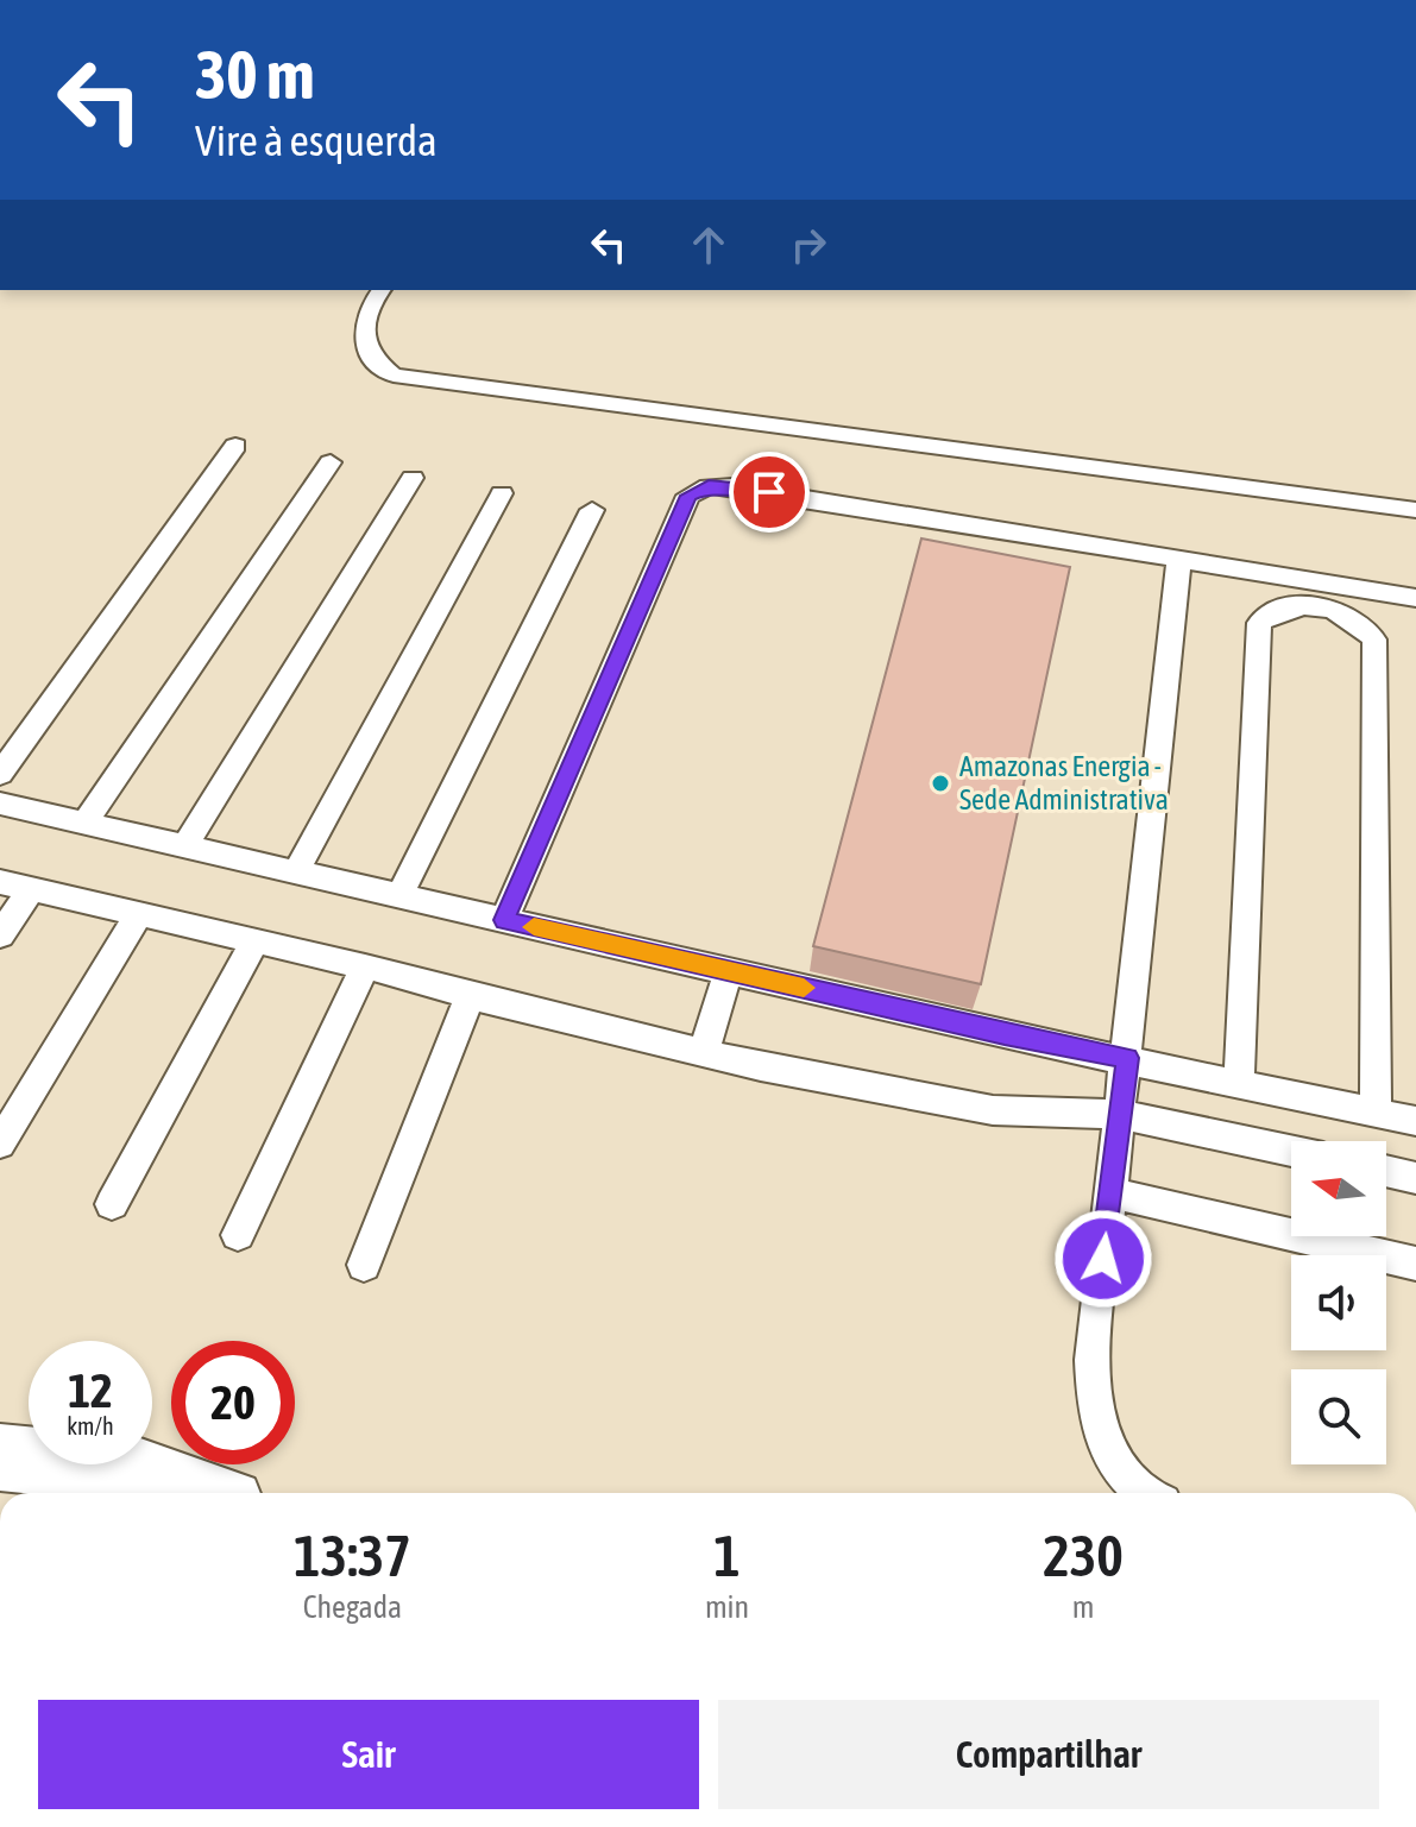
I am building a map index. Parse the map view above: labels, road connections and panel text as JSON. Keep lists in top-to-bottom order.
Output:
{
  "places": ["Amazonas Energia - Sede Administrativa"],
  "north": "left",
  "page": {
    "turn": ["30 m", "Vire à esquerda"],
    "speed": "12 km/h",
    "limit": "20",
    "eta": [
      "13:37",
      "Chegada",
      "1",
      "min",
      "230",
      "m"
    ],
    "buttons": ["Sair", "Compartilhar"]
  }
}
